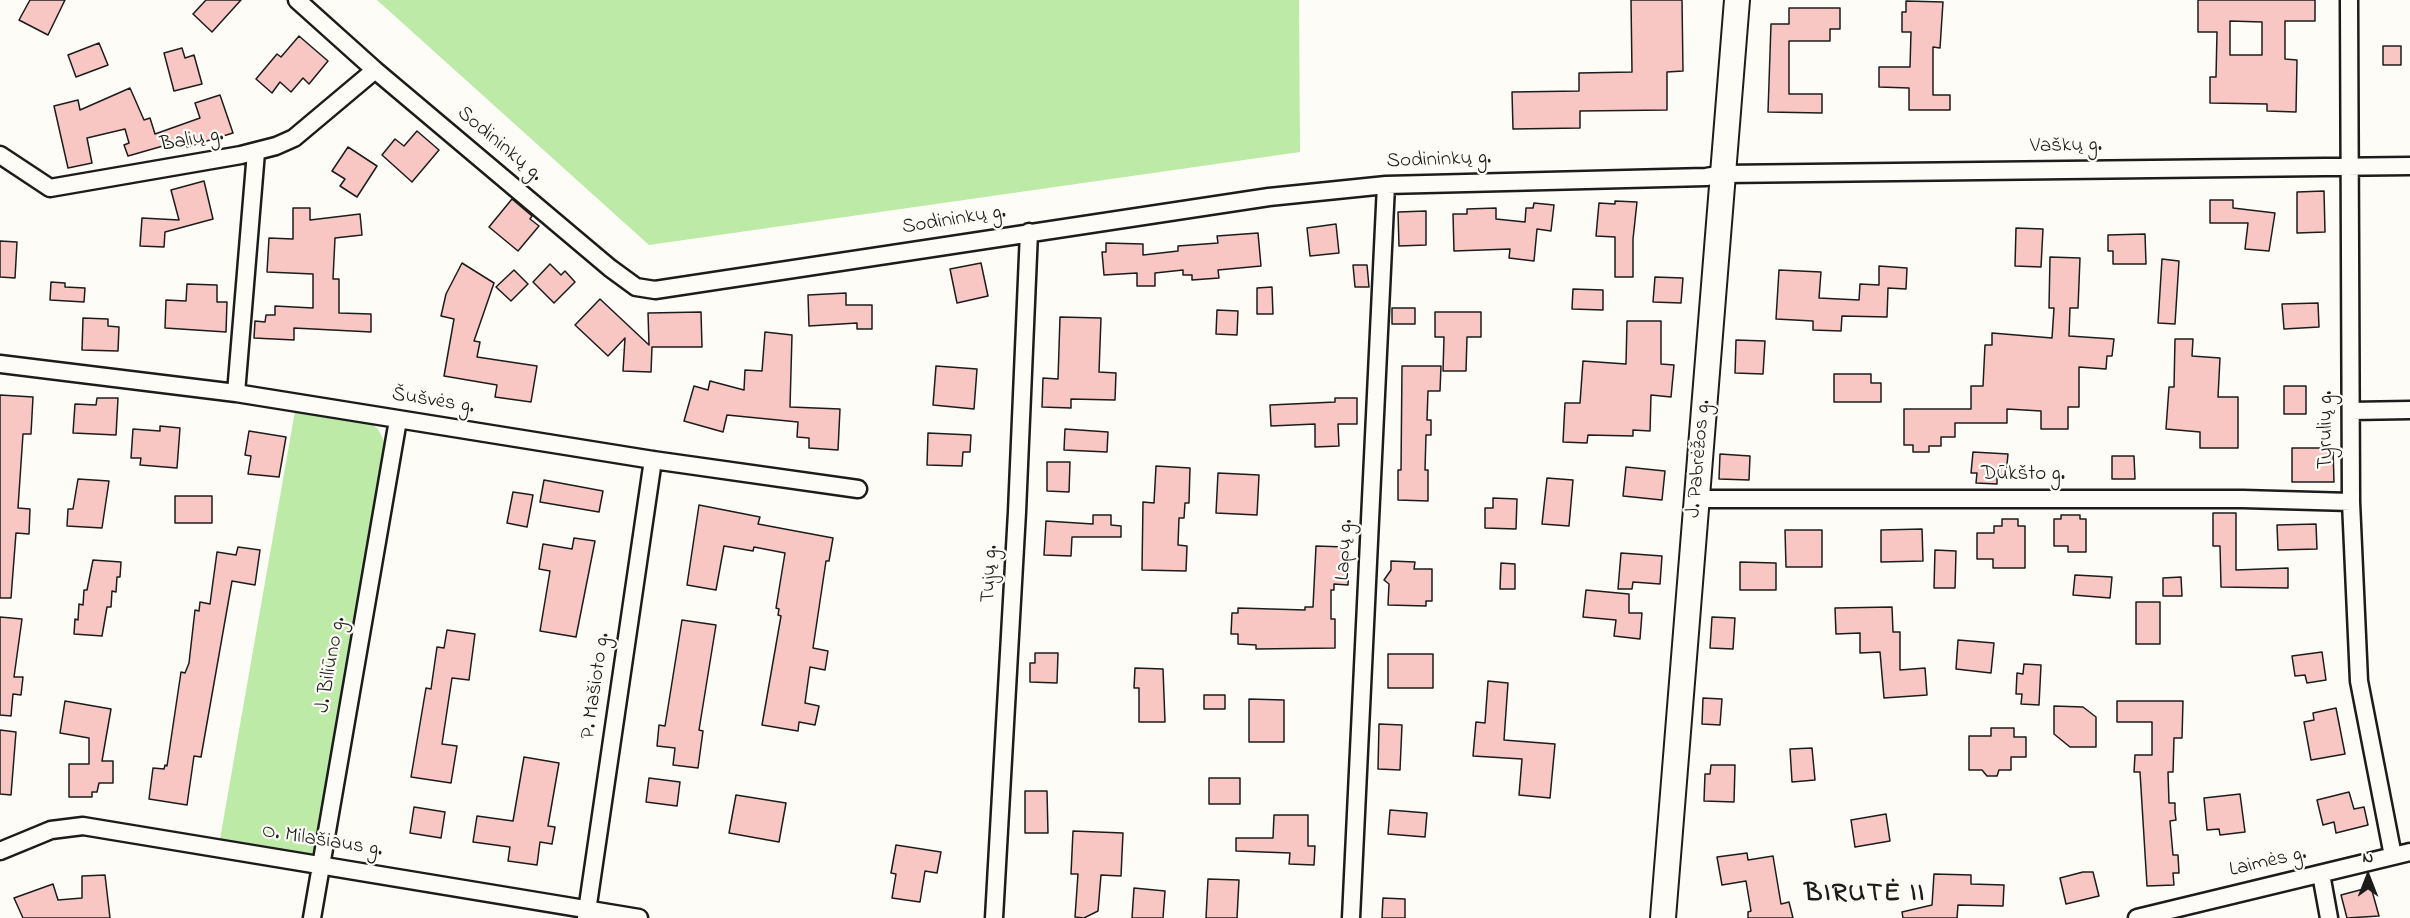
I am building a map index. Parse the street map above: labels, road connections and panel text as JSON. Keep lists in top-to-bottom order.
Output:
{
  "streets": {
    "street": [
      "Balių g.",
      "Sodininkų g.",
      "Vaškų g.",
      "Šušvės g.",
      "Tyrulių g.",
      "J. Pabrėžos g.",
      "Dūkšto g.",
      "Lapų g.",
      "Tujų g.",
      "J. Biliūno g.",
      "P. Mašioto g.",
      "O. Milašiaus g.",
      "Laimės g."
    ]
  },
  "crossings": [
    ["Balių g.", "Sodininkų g."],
    ["Sodininkų g.", "Vaškų g."],
    ["Sodininkų g.", "J. Pabrėžos g."],
    ["Sodininkų g.", "Lapų g."],
    ["Sodininkų g.", "Tujų g."],
    ["Vaškų g.", "Tyrulių g."],
    ["Vaškų g.", "J. Pabrėžos g."],
    ["Šušvės g.", "J. Biliūno g."],
    ["Šušvės g.", "P. Mašioto g."],
    ["Tyrulių g.", "Dūkšto g."],
    ["Tyrulių g.", "Laimės g."],
    ["J. Pabrėžos g.", "Dūkšto g."],
    ["J. Biliūno g.", "O. Milašiaus g."],
    ["P. Mašioto g.", "O. Milašiaus g."]
  ],
  "districts": ["BIRUTĖ II"],
  "north": "top"
}
